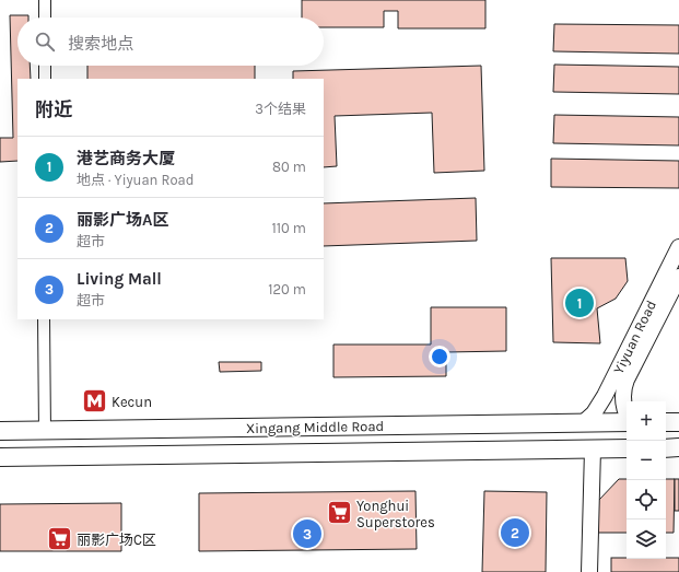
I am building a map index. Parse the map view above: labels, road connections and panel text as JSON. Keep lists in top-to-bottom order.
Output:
{
  "streets": {
    "main road": ["Xingang Middle Road"],
    "street": ["Yiyuan Road"]
  },
  "crossings": [
    ["Yiyuan Road", "Xingang Middle Road"]
  ],
  "places": {
    "metro station": ["Kecun"],
    "supermarket": ["Yonghui Superstores", "丽影广场C区"]
  },
  "page": {
    "search": "搜索地点",
    "heading": ["附近", "3个结果"],
    "list": [
      {
        "mark": "1",
        "name": "港艺商务大厦",
        "note": "地点 · Yiyuan Road",
        "value": "80 m"
      },
      {
        "mark": "2",
        "name": "丽影广场A区",
        "note": "超市",
        "value": "110 m"
      },
      {
        "mark": "3",
        "name": "Living Mall",
        "note": "超市",
        "value": "120 m"
      }
    ],
    "pins": ["1", "2", "3"],
    "map_buttons": ["+", "−"]
  }
}
